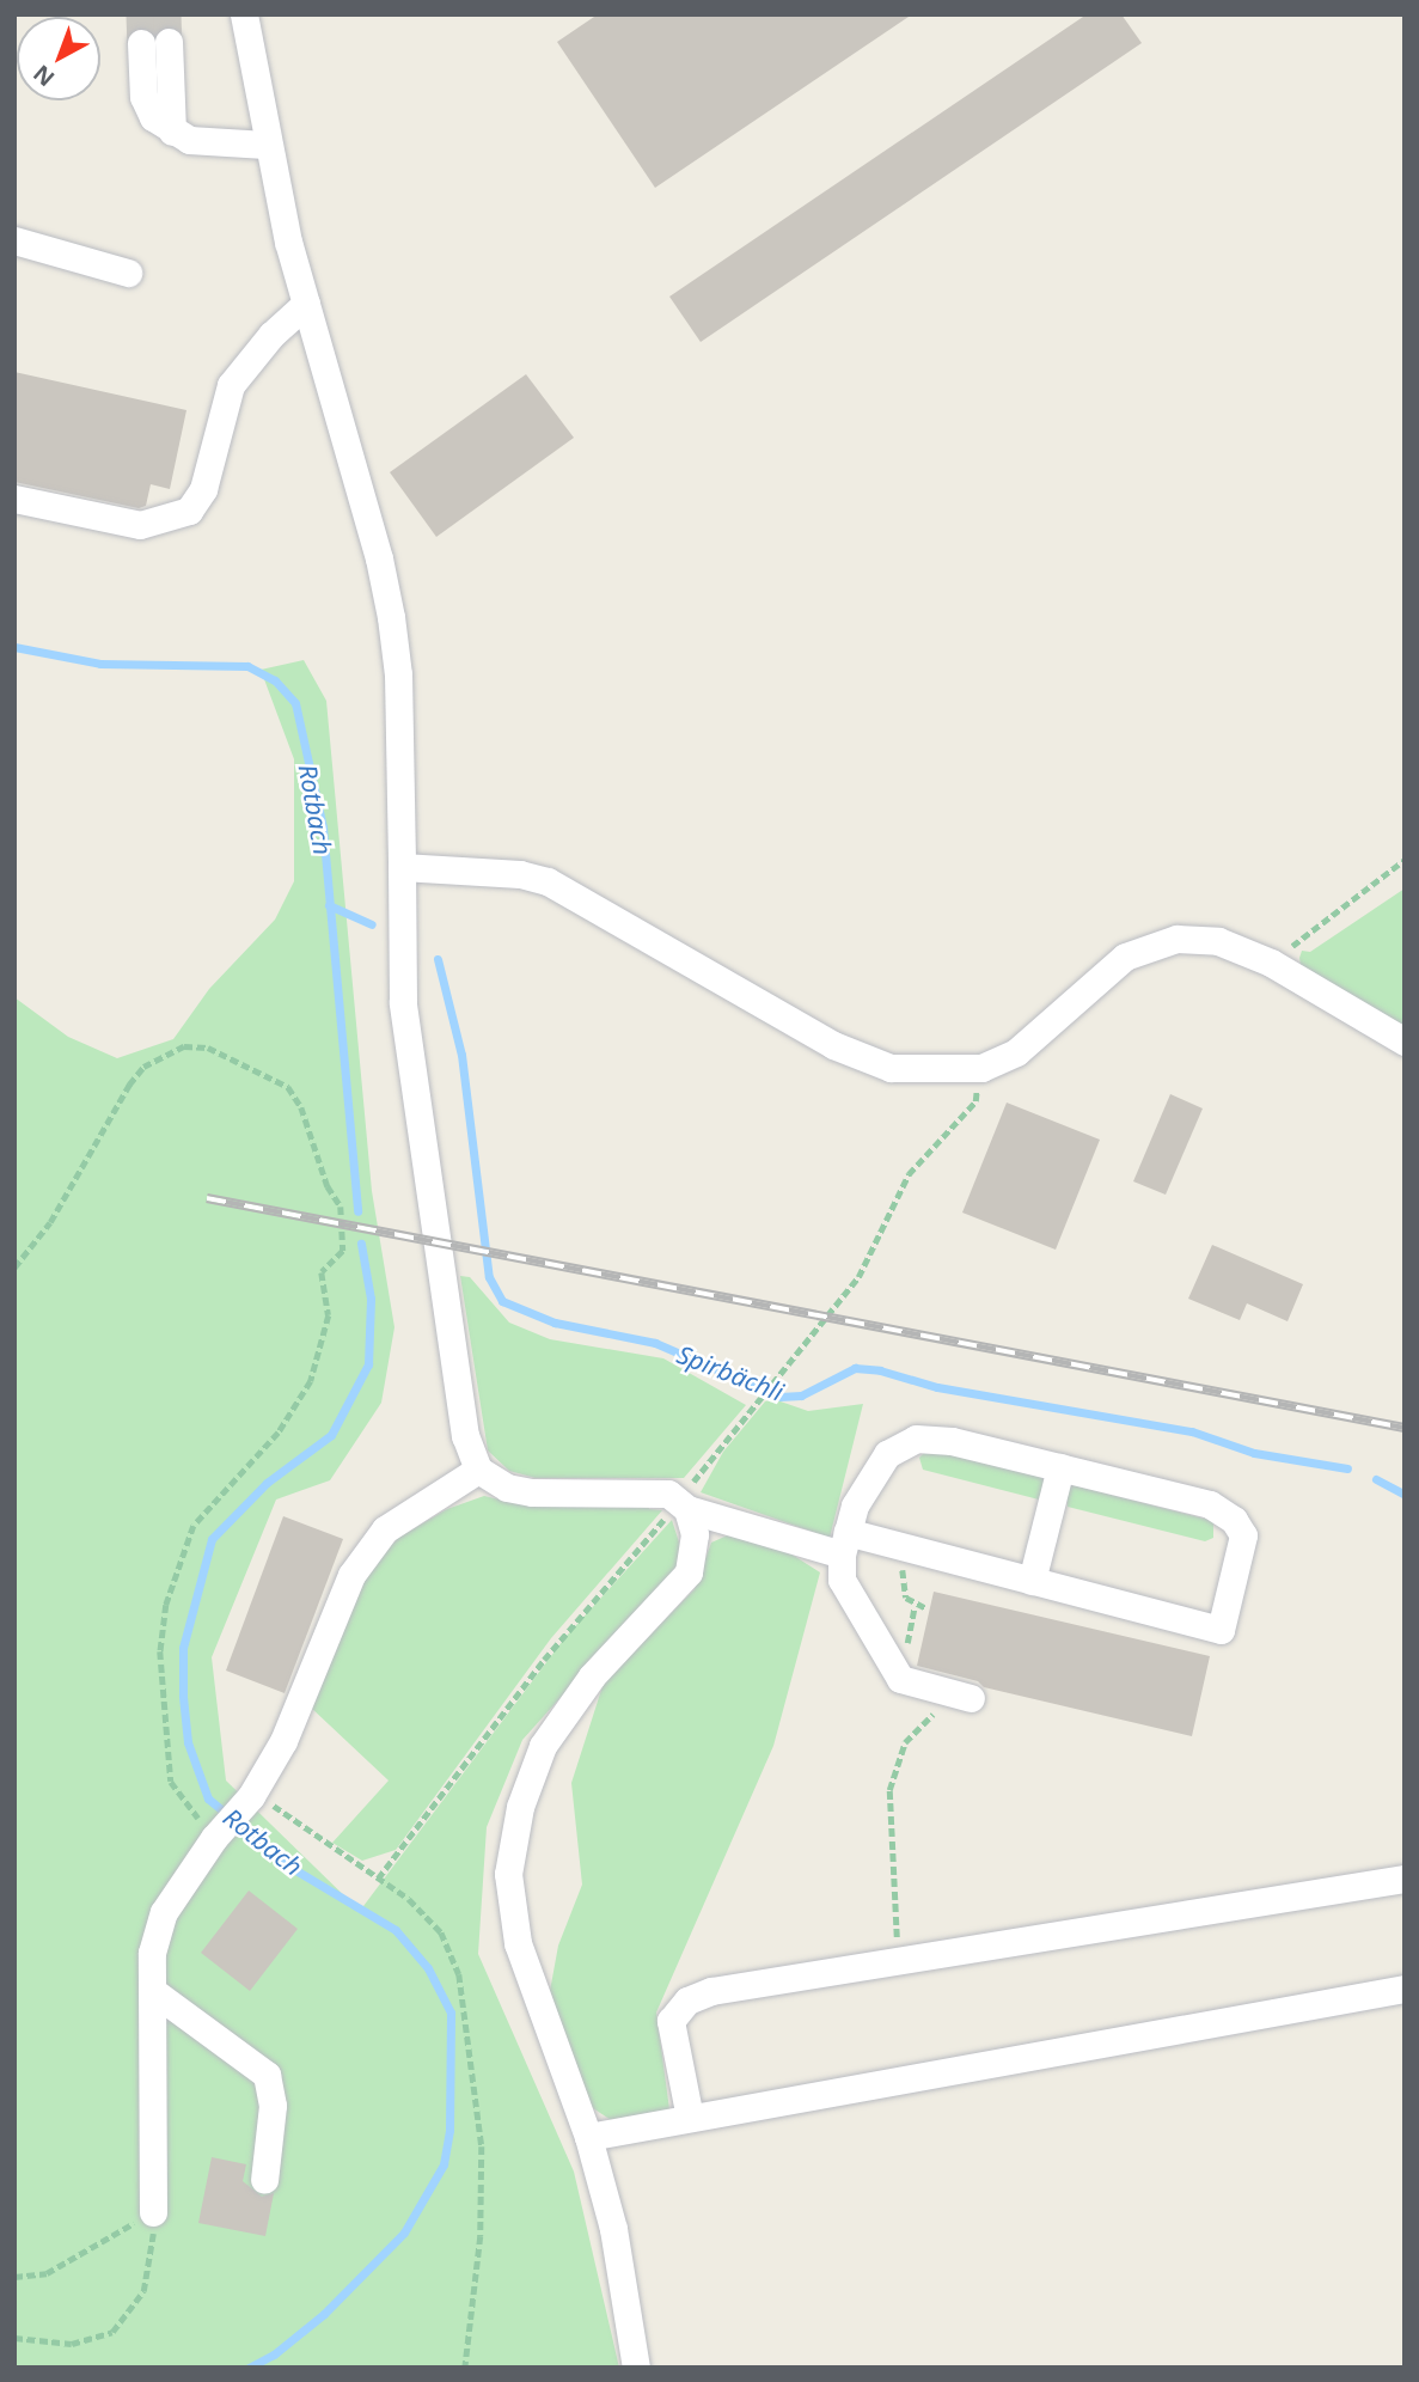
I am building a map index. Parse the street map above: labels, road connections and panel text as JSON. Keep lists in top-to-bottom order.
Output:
{
  "water": ["Rotbach", "Spirbächli"],
  "north": "bottom left"
}
